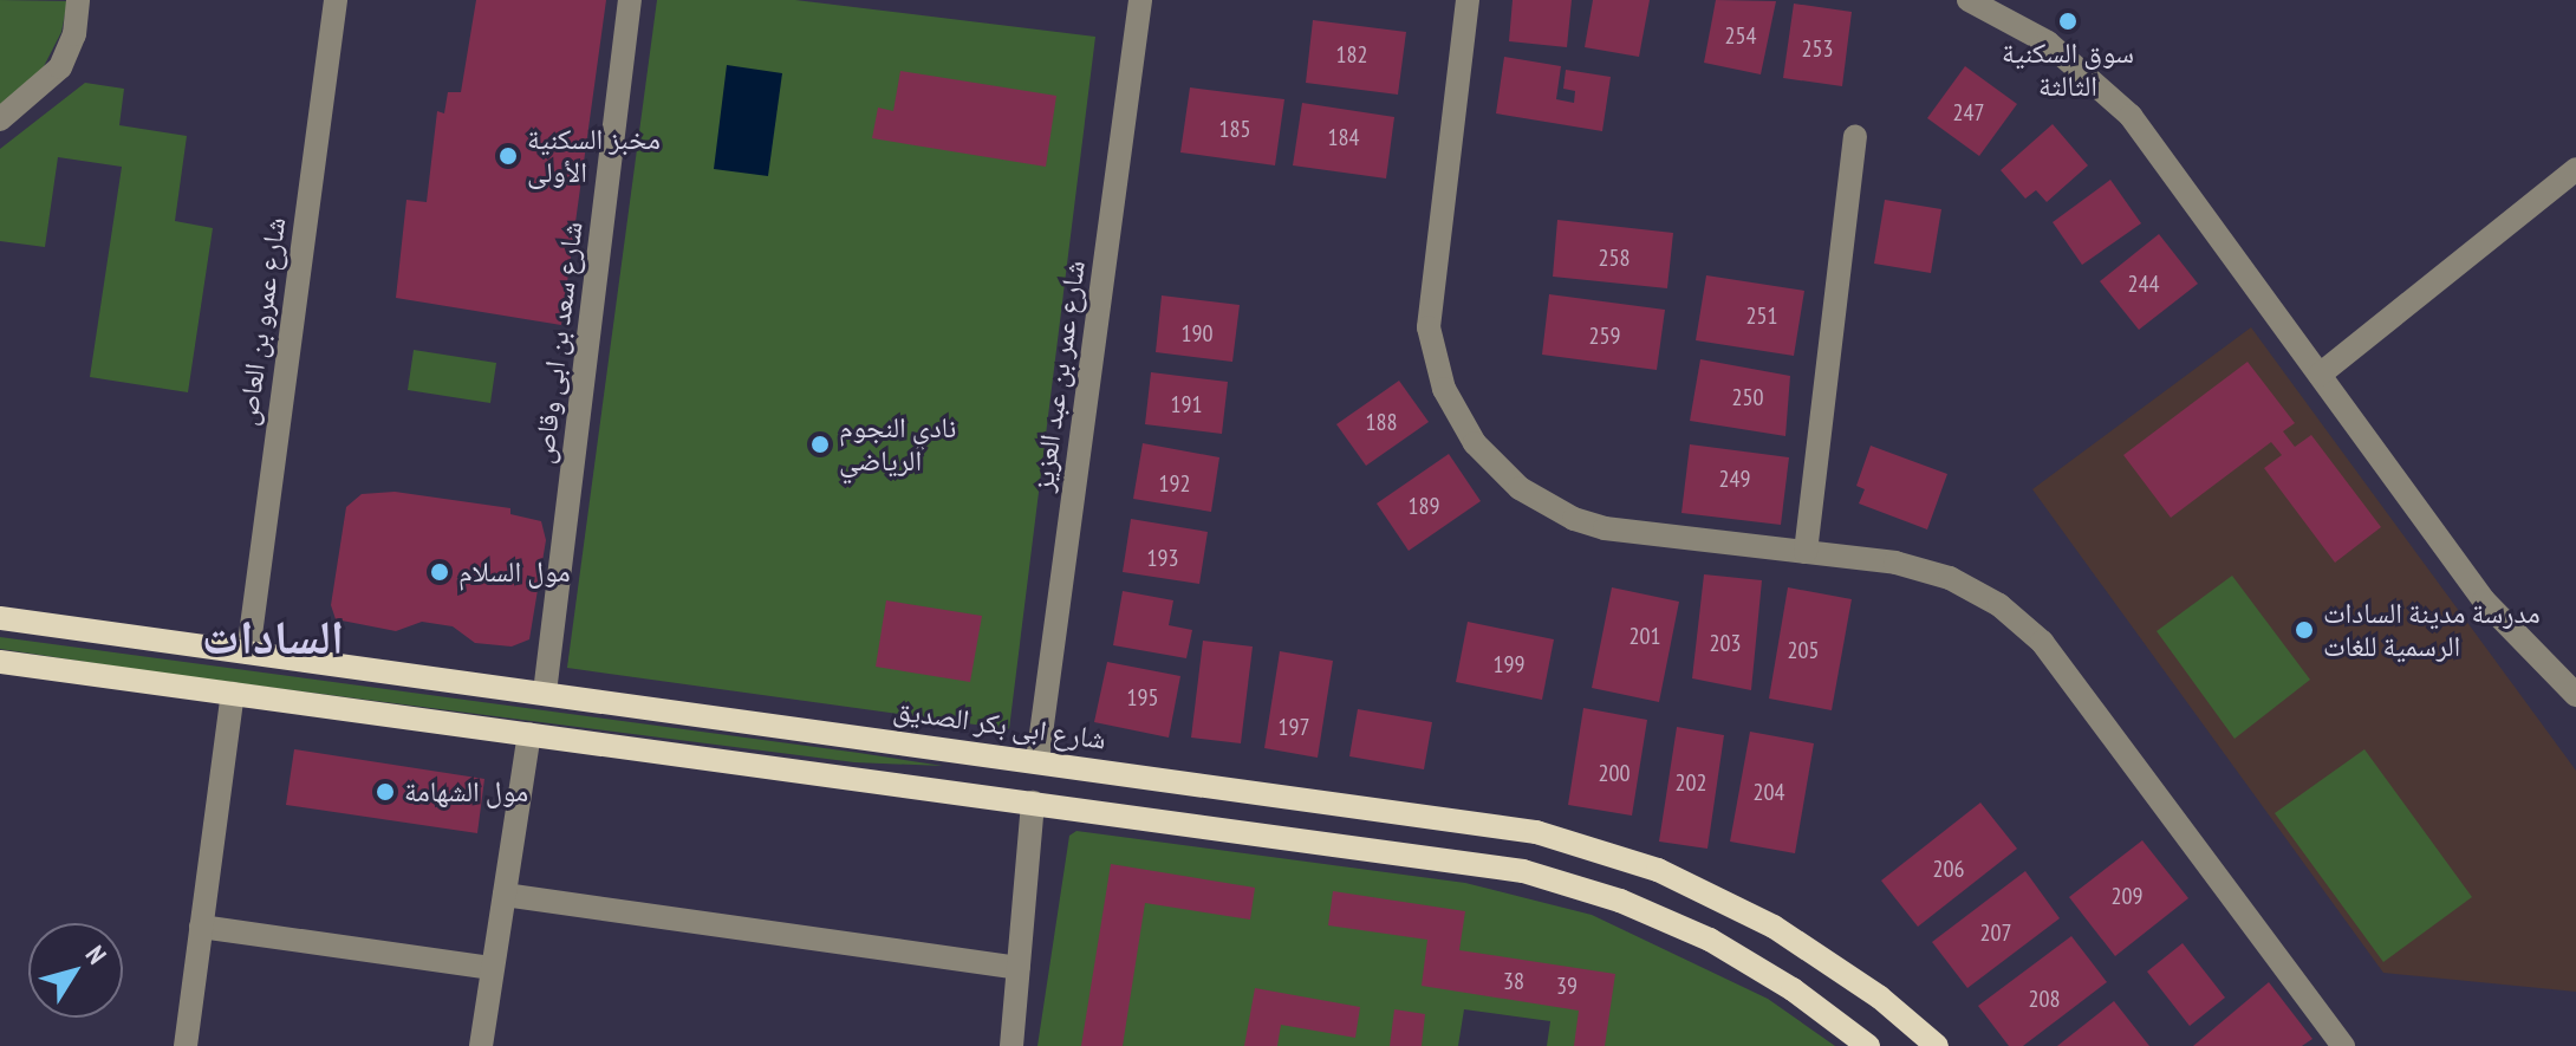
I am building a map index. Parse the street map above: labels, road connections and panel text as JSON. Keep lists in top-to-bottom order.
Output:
{
  "streets": {
    "main road": ["شارع ابى بكر الصديق"],
    "street": ["شارع عمرو بن العاص", "شارع سعد بن ابى وقاص", "شارع عمر بن عبد العزيز"]
  },
  "crossings": [
    ["شارع عمرو بن العاص", "شارع ابى بكر الصديق"],
    ["شارع سعد بن ابى وقاص", "شارع ابى بكر الصديق"],
    ["شارع عمر بن عبد العزيز", "شارع ابى بكر الصديق"]
  ],
  "districts": ["السادات"],
  "places": [
    "سوق السكنية الثالثة",
    "مخبز السكنية الأولى",
    "نادي النجوم الرياضي",
    "مول السلام",
    "مدرسة مدينة السادات الرسمية للغات",
    "مول الشهامة"
  ],
  "house_numbers": [
    "254",
    "253",
    "182",
    "247",
    "185",
    "184",
    "258",
    "244",
    "251",
    "190",
    "259",
    "250",
    "191",
    "188",
    "249",
    "192",
    "189",
    "193",
    "201",
    "203",
    "205",
    "199",
    "195",
    "197",
    "200",
    "202",
    "204",
    "206",
    "209",
    "207",
    "38",
    "39",
    "208"
  ],
  "north": "top right"
}
